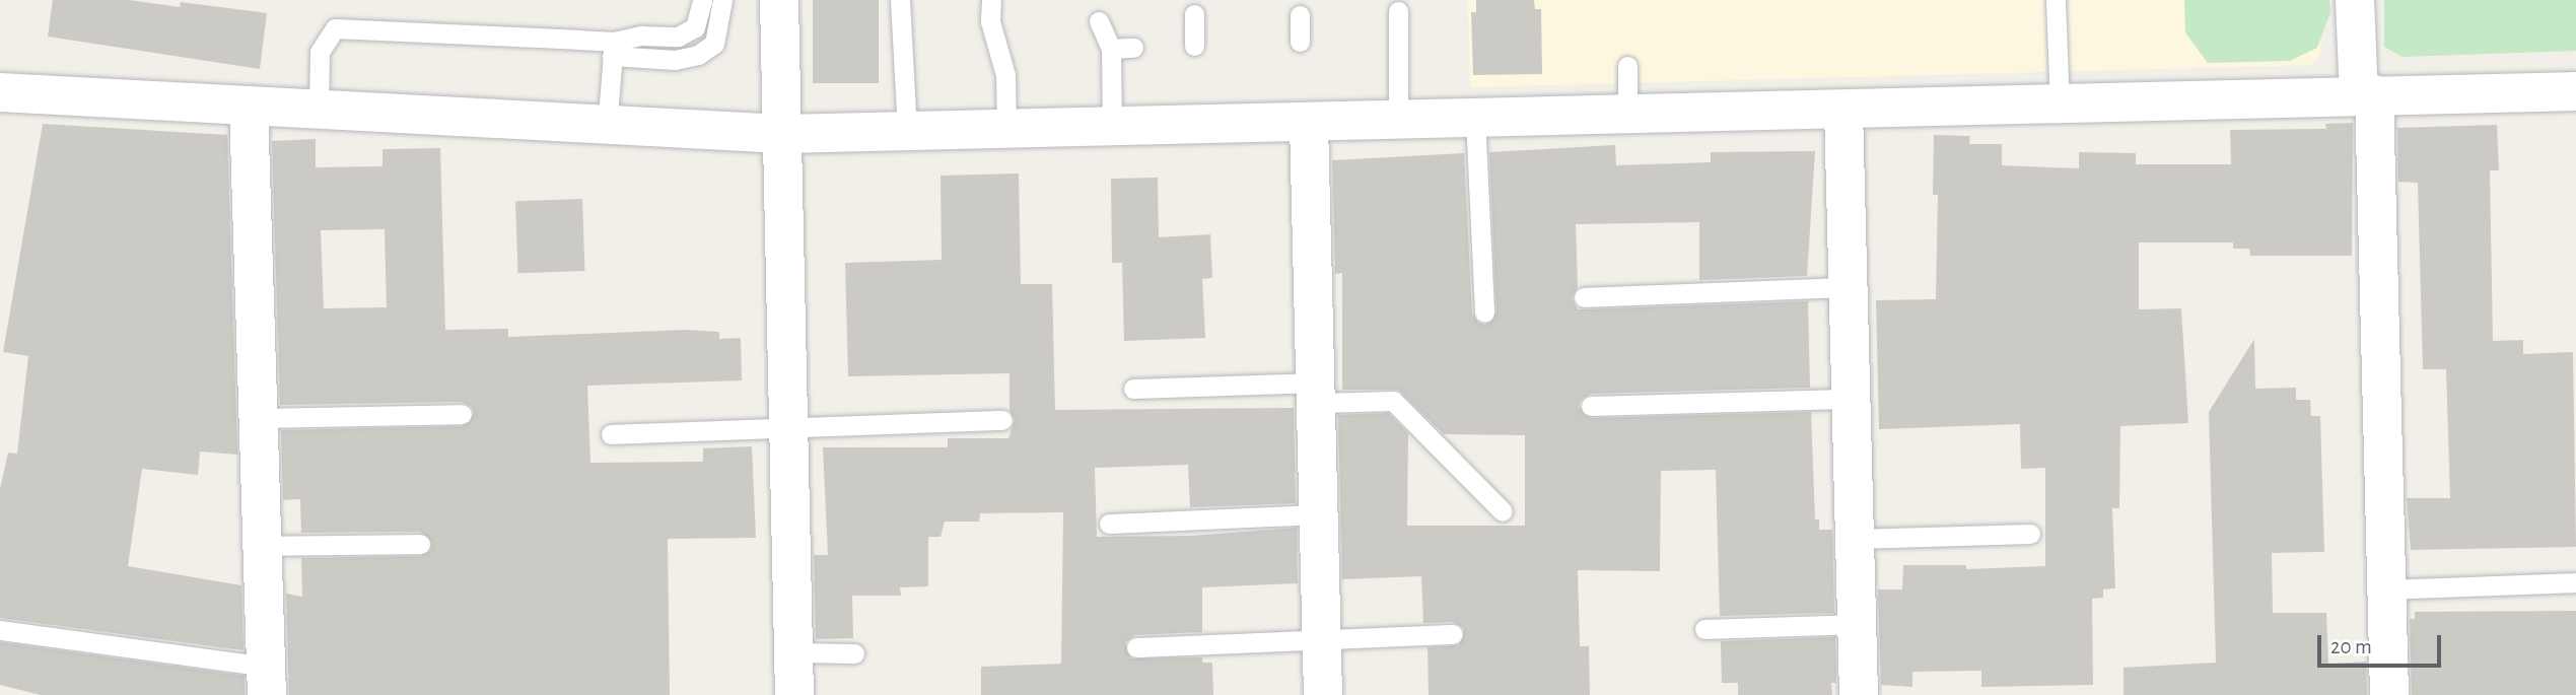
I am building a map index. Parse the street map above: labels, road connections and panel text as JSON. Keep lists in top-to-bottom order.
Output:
{
  "scale_bar": "20 m"
}
